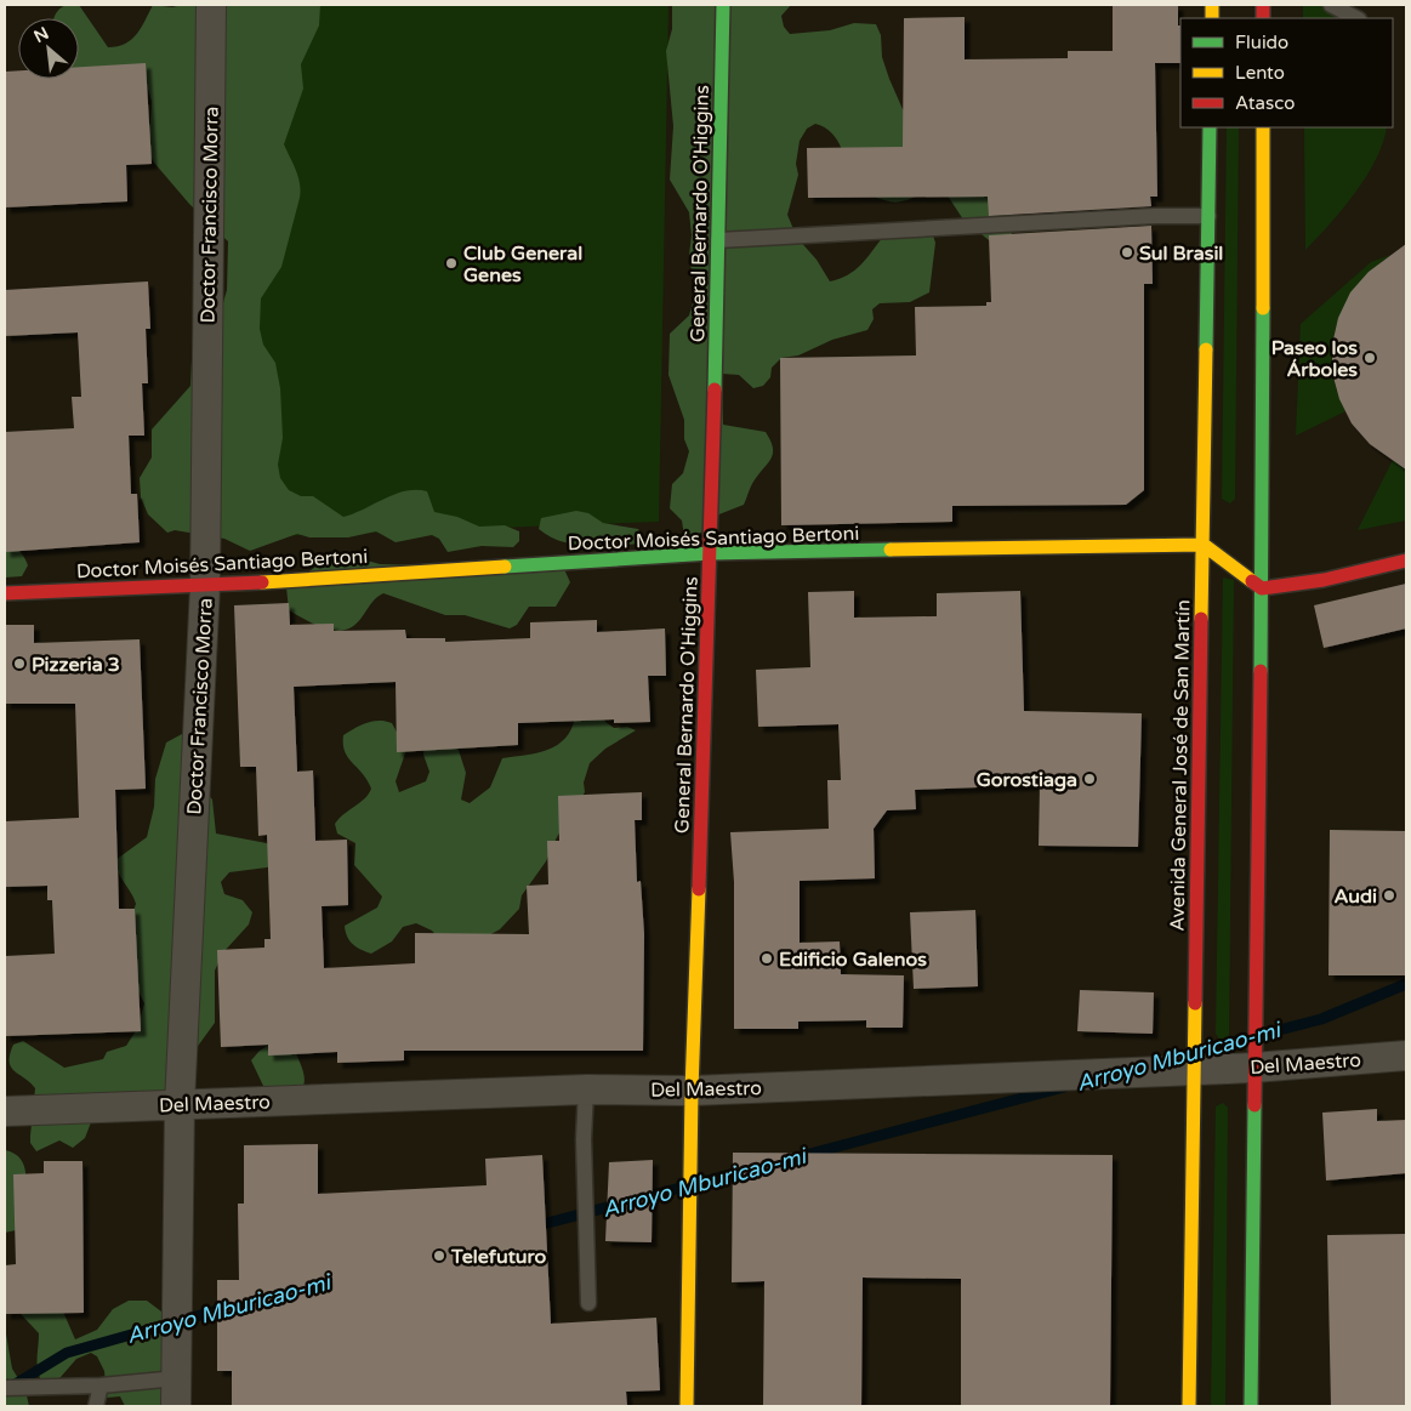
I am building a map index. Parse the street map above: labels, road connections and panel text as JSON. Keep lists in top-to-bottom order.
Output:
{
  "streets": {
    "main road": ["General Bernardo O'Higgins", "Doctor Moisés Santiago Bertoni", "Avenida General José de San Martín"],
    "street": ["Doctor Francisco Morra", "Del Maestro"]
  },
  "crossings": [
    ["General Bernardo O'Higgins", "Doctor Moisés Santiago Bertoni"],
    ["General Bernardo O'Higgins", "Del Maestro"],
    ["Doctor Francisco Morra", "Doctor Moisés Santiago Bertoni"],
    ["Doctor Francisco Morra", "Del Maestro"],
    ["Doctor Moisés Santiago Bertoni", "Avenida General José de San Martín"],
    ["Avenida General José de San Martín", "Del Maestro"]
  ],
  "water": ["Arroyo Mburicao-mi"],
  "places": [
    "Sul Brasil",
    "Club General Genes",
    "Paseo los Árboles",
    "Pizzeria 3",
    "Gorostiaga",
    "Audi",
    "Edificio Galenos",
    "Telefuturo"
  ],
  "legend": ["Fluido", "Lento", "Atasco"],
  "north": "top left"
}
